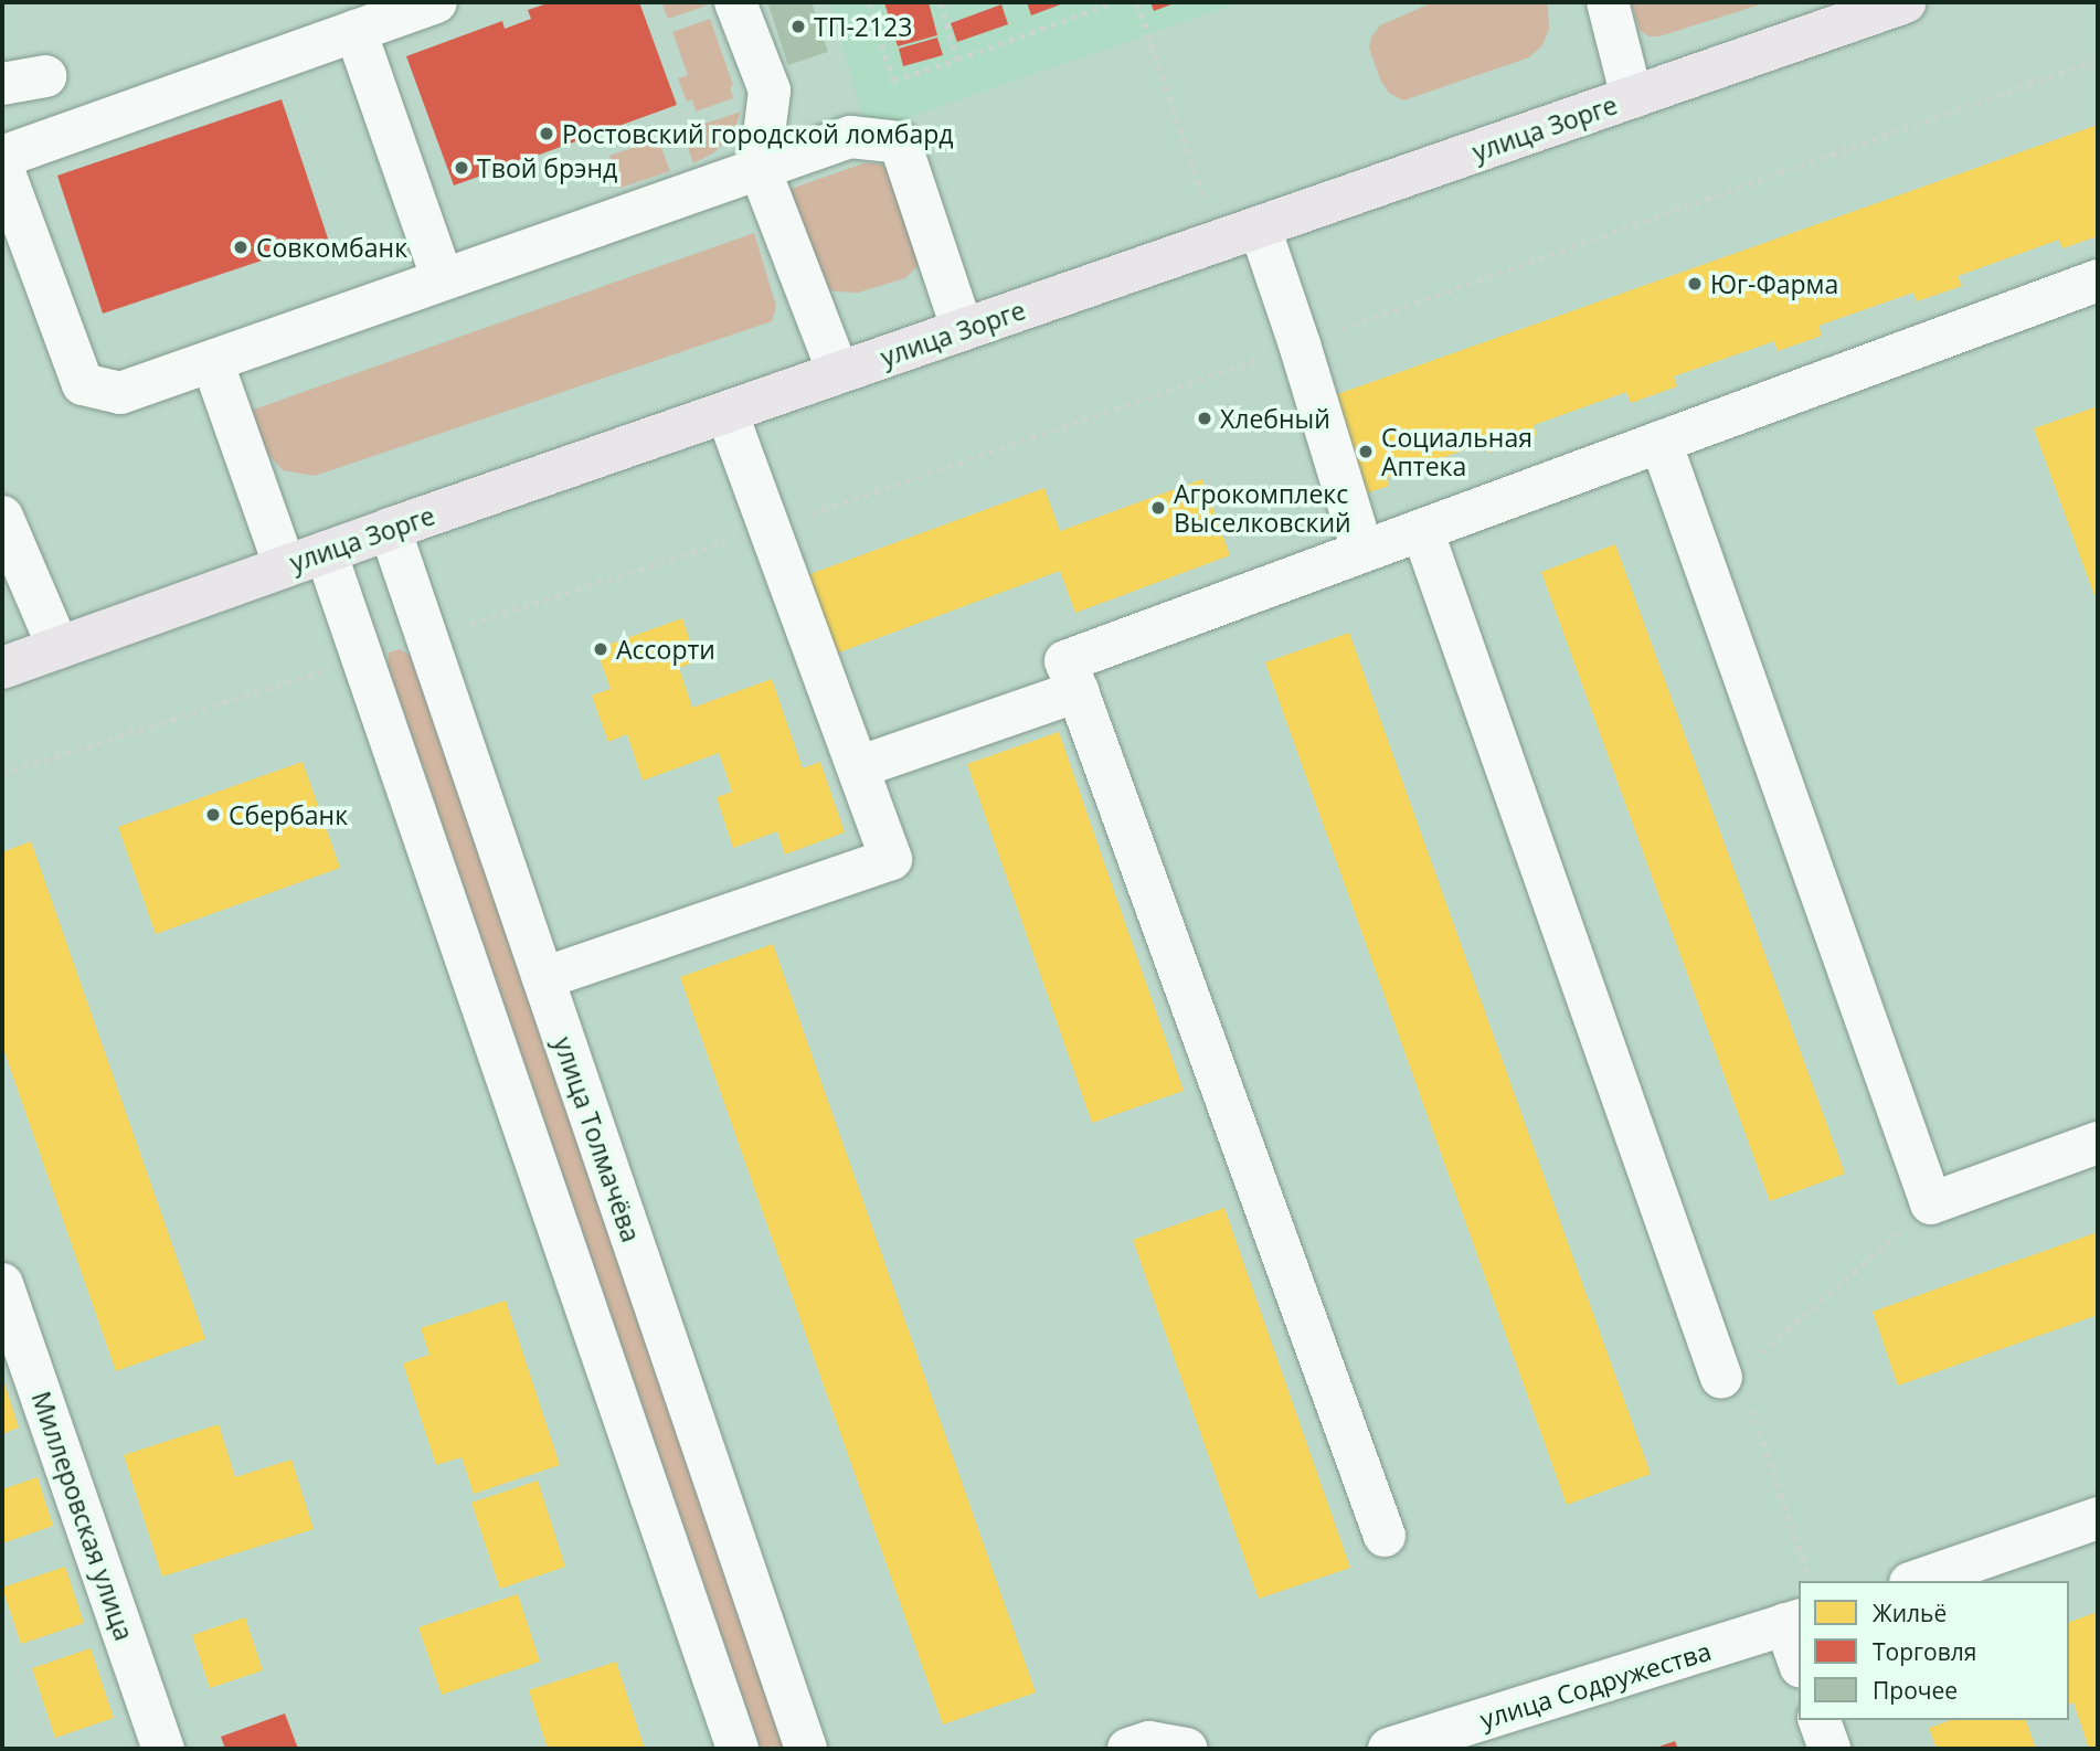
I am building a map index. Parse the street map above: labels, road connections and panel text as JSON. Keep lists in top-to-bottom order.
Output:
{
  "streets": {
    "main road": ["улица Зорге"],
    "street": ["улица Толмачёва", "Миллеровская улица", "улица Содружества"]
  },
  "crossings": [
    ["улица Зорге", "улица Толмачёва"]
  ],
  "places": [
    "ТП-2123",
    "Ростовский городской ломбард",
    "Твой брэнд",
    "Совкомбанк",
    "Юг-Фарма",
    "Хлебный",
    "Социальная Аптека",
    "Агрокомплекс Выселковский",
    "Ассорти",
    "Сбербанк"
  ],
  "legend": ["Жильё", "Торговля", "Прочее"]
}
